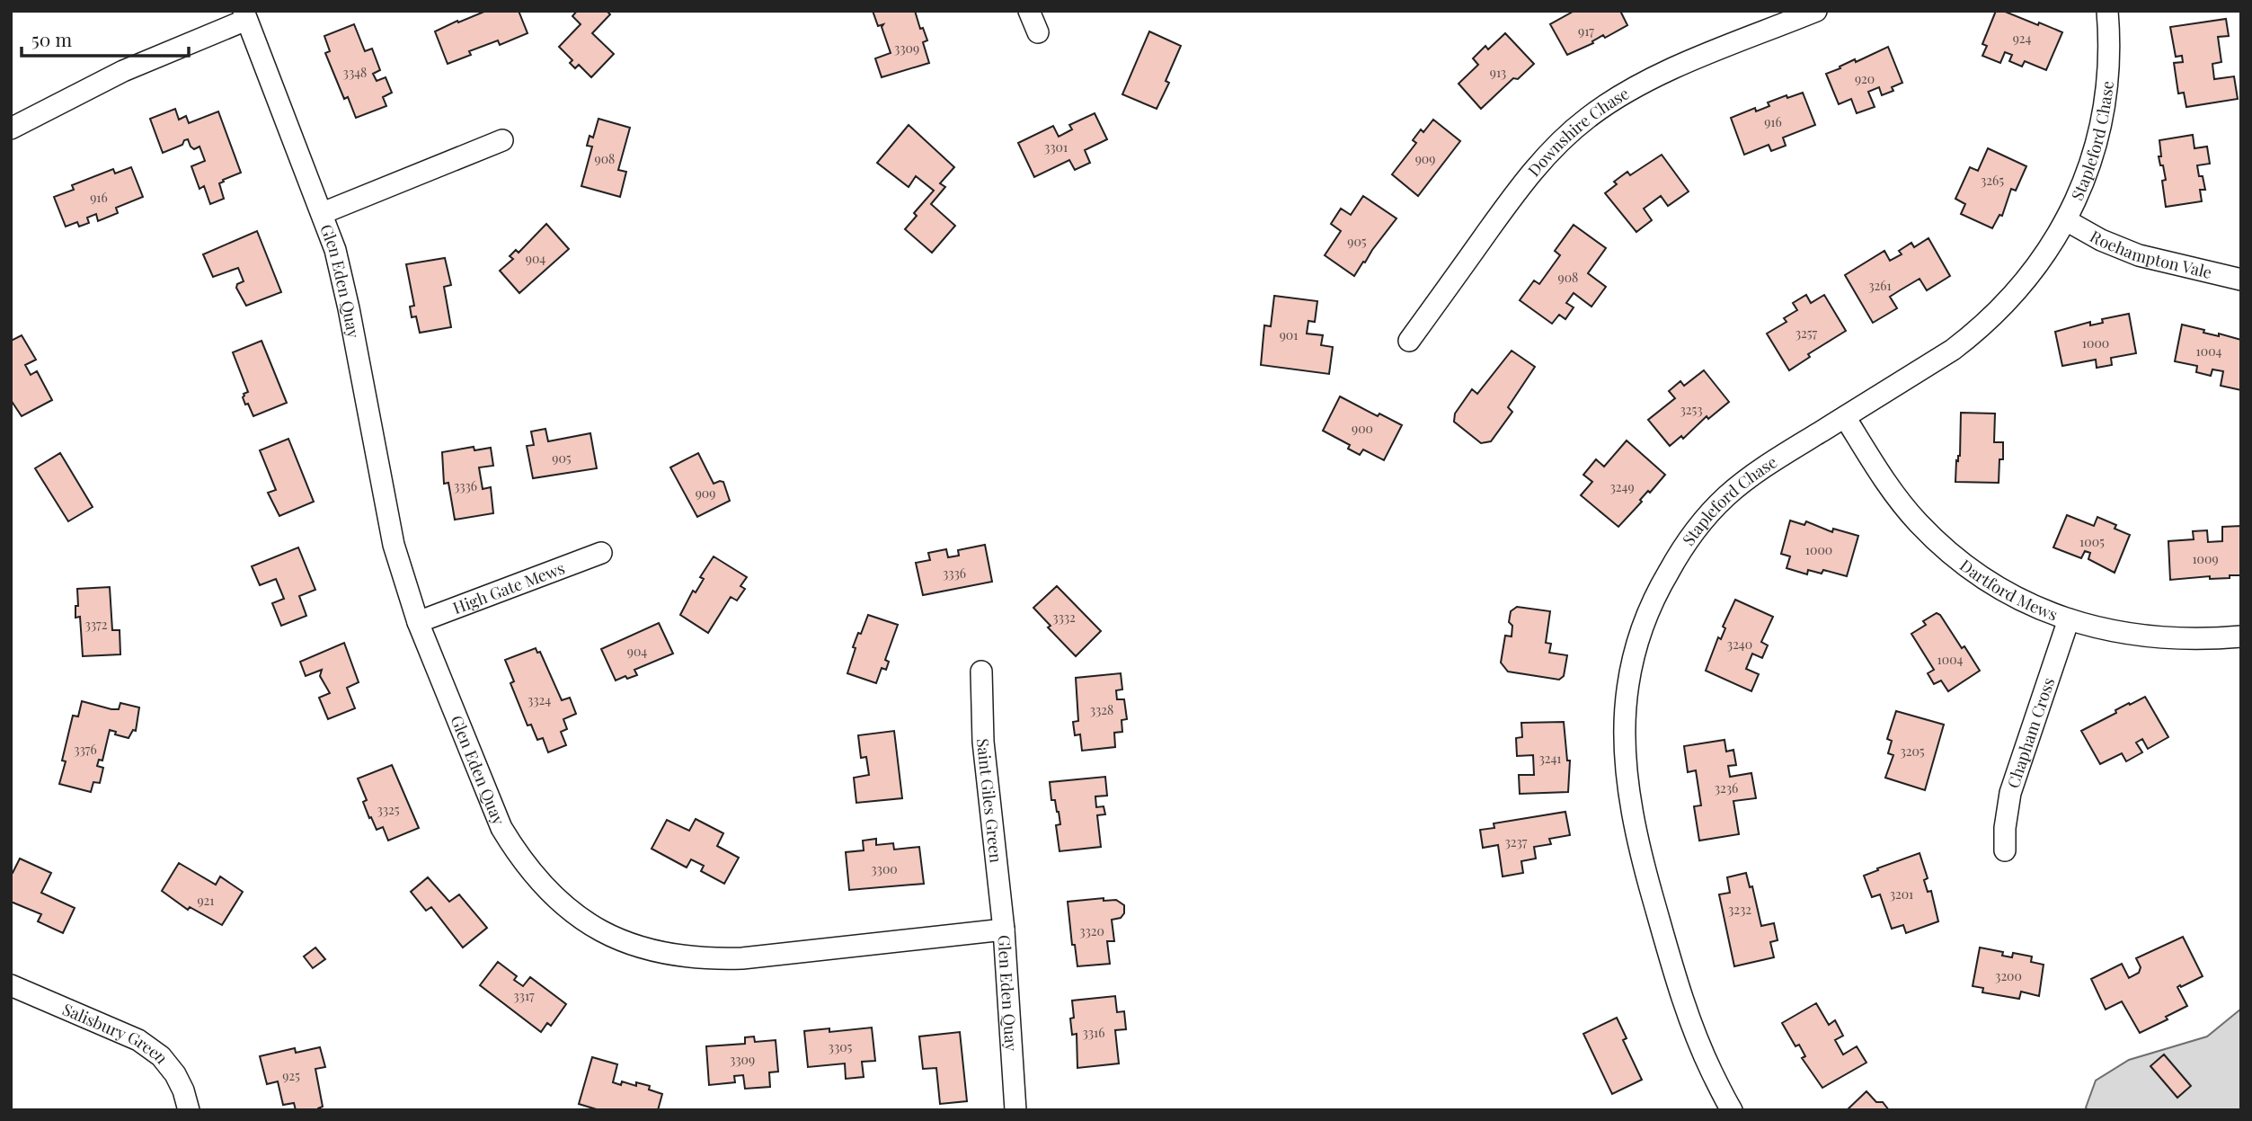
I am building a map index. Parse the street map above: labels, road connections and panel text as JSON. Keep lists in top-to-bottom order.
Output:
{
  "streets": {
    "street": [
      "Downshire Chase",
      "Stapleford Chase",
      "Roehampton Vale",
      "Glen Eden Quay",
      "High Gate Mews",
      "Dartford Mews",
      "Chapham Cross",
      "Saint Giles Green",
      "Salisbury Green"
    ]
  },
  "crossings": [
    ["Stapleford Chase", "Roehampton Vale"],
    ["Stapleford Chase", "Dartford Mews"],
    ["Glen Eden Quay", "High Gate Mews"],
    ["Glen Eden Quay", "Saint Giles Green"],
    ["Dartford Mews", "Chapham Cross"]
  ],
  "house_numbers": [
    "917",
    "924",
    "3309",
    "3348",
    "913",
    "920",
    "916",
    "3301",
    "908",
    "909",
    "3265",
    "916",
    "905",
    "904",
    "908",
    "3261",
    "3257",
    "901",
    "1000",
    "1004",
    "3253",
    "900",
    "905",
    "3336",
    "3249",
    "909",
    "1005",
    "1000",
    "1009",
    "3336",
    "3332",
    "3372",
    "3240",
    "904",
    "1004",
    "3324",
    "3328",
    "3376",
    "3205",
    "3241",
    "3236",
    "3325",
    "3237",
    "3300",
    "3201",
    "921",
    "3232",
    "3320",
    "3200",
    "3317",
    "3316",
    "3305",
    "3309",
    "925"
  ],
  "scale_bar": "50 m"
}
